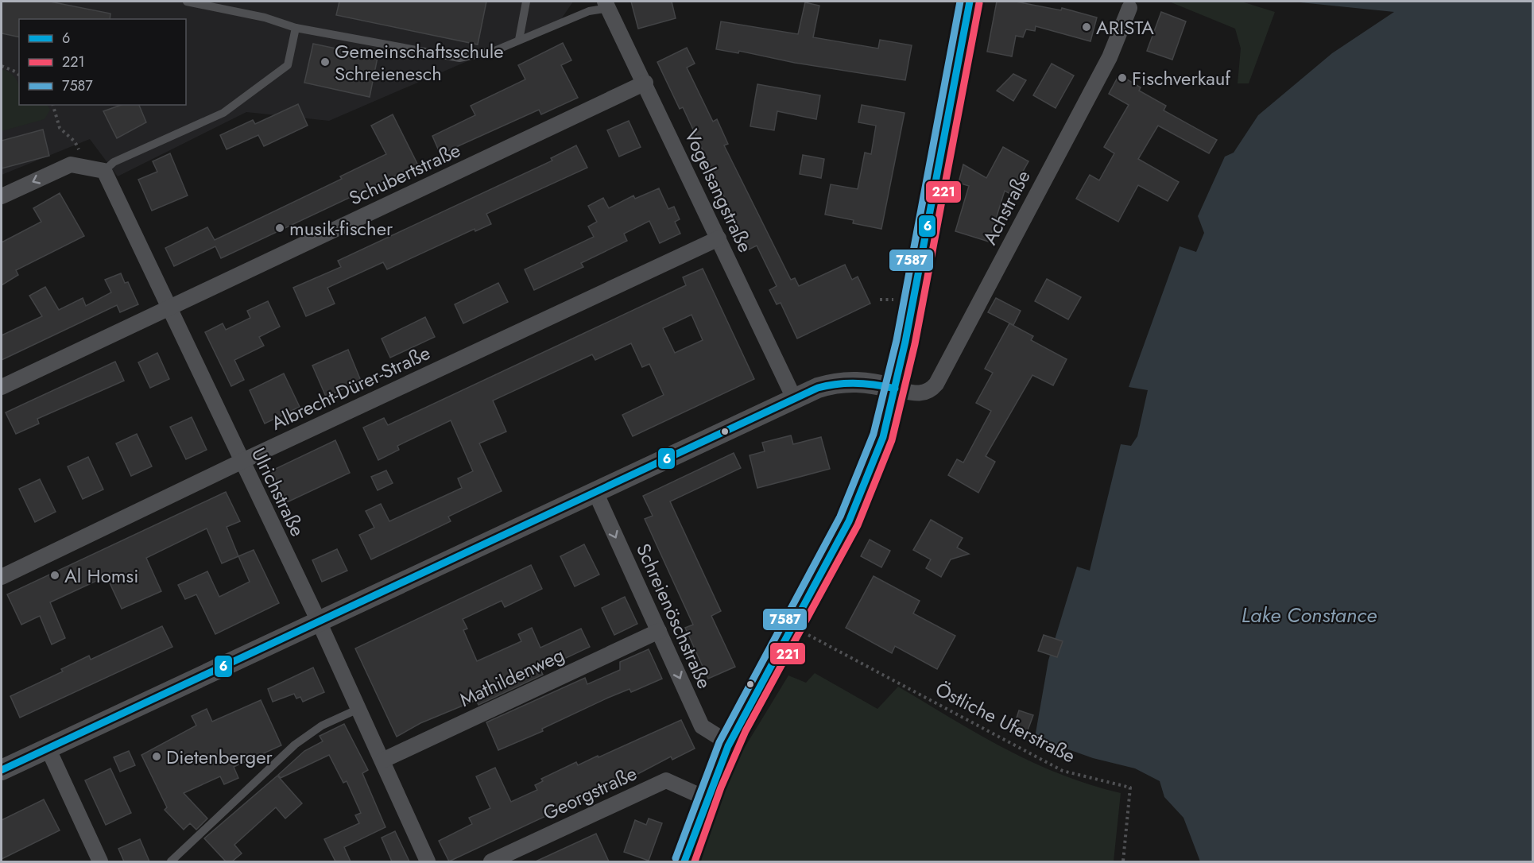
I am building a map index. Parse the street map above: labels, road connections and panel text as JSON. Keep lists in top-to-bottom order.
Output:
{
  "streets": {
    "street": [
      "Schubertstraße",
      "Vogelsangstraße",
      "Achstraße",
      "Albrecht-Dürer-Straße",
      "Ulrichstraße",
      "Schreienöschstraße",
      "Mathildenweg",
      "Georgstraße"
    ],
    "path": ["Östliche Uferstraße"]
  },
  "crossings": [
    ["Schubertstraße", "Vogelsangstraße"],
    ["Schubertstraße", "Ulrichstraße"],
    ["Vogelsangstraße", "Albrecht-Dürer-Straße"],
    ["Albrecht-Dürer-Straße", "Ulrichstraße"],
    ["Ulrichstraße", "Mathildenweg"],
    ["Schreienöschstraße", "Mathildenweg"]
  ],
  "one_way": ["Schreienöschstraße"],
  "water": ["Lake Constance"],
  "places": [
    "ARISTA",
    "Gemeinschaftsschule Schreienesch",
    "Fischverkauf",
    "musik-fischer",
    "Al Homsi",
    "Dietenberger"
  ],
  "lines": ["transit line 6", "transit line 7587", "transit line 221"],
  "legend": ["6", "221", "7587"]
}
